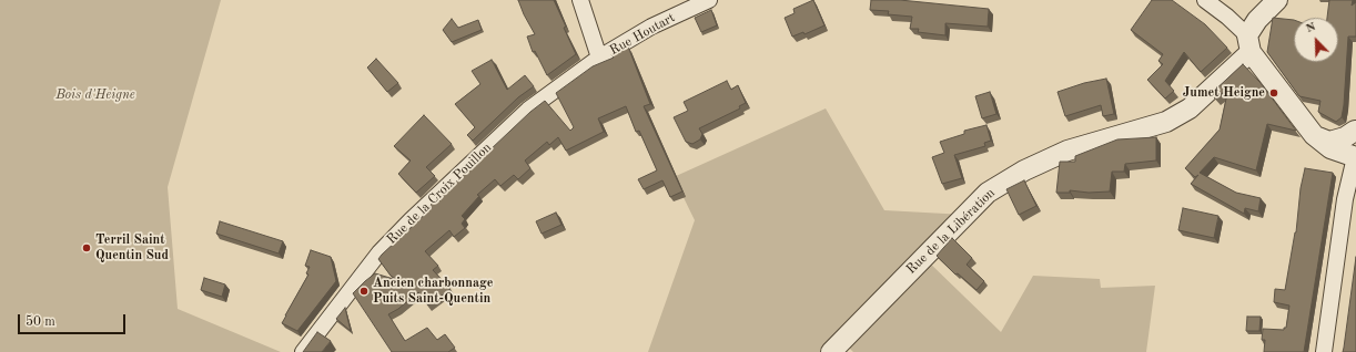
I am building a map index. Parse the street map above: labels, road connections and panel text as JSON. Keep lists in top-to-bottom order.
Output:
{
  "streets": {
    "street": ["Rue Houtart", "Rue de la Croix Pouillon", "Rue de la Libération"]
  },
  "crossings": [
    ["Rue Houtart", "Rue de la Croix Pouillon"]
  ],
  "parks": ["Bois d'Heigne"],
  "places": ["Jumet Heigne", "Terril Saint Quentin Sud", "Ancien charbonnage Puits Saint-Quentin"],
  "scale_bar": "50 m",
  "north": "top left"
}
